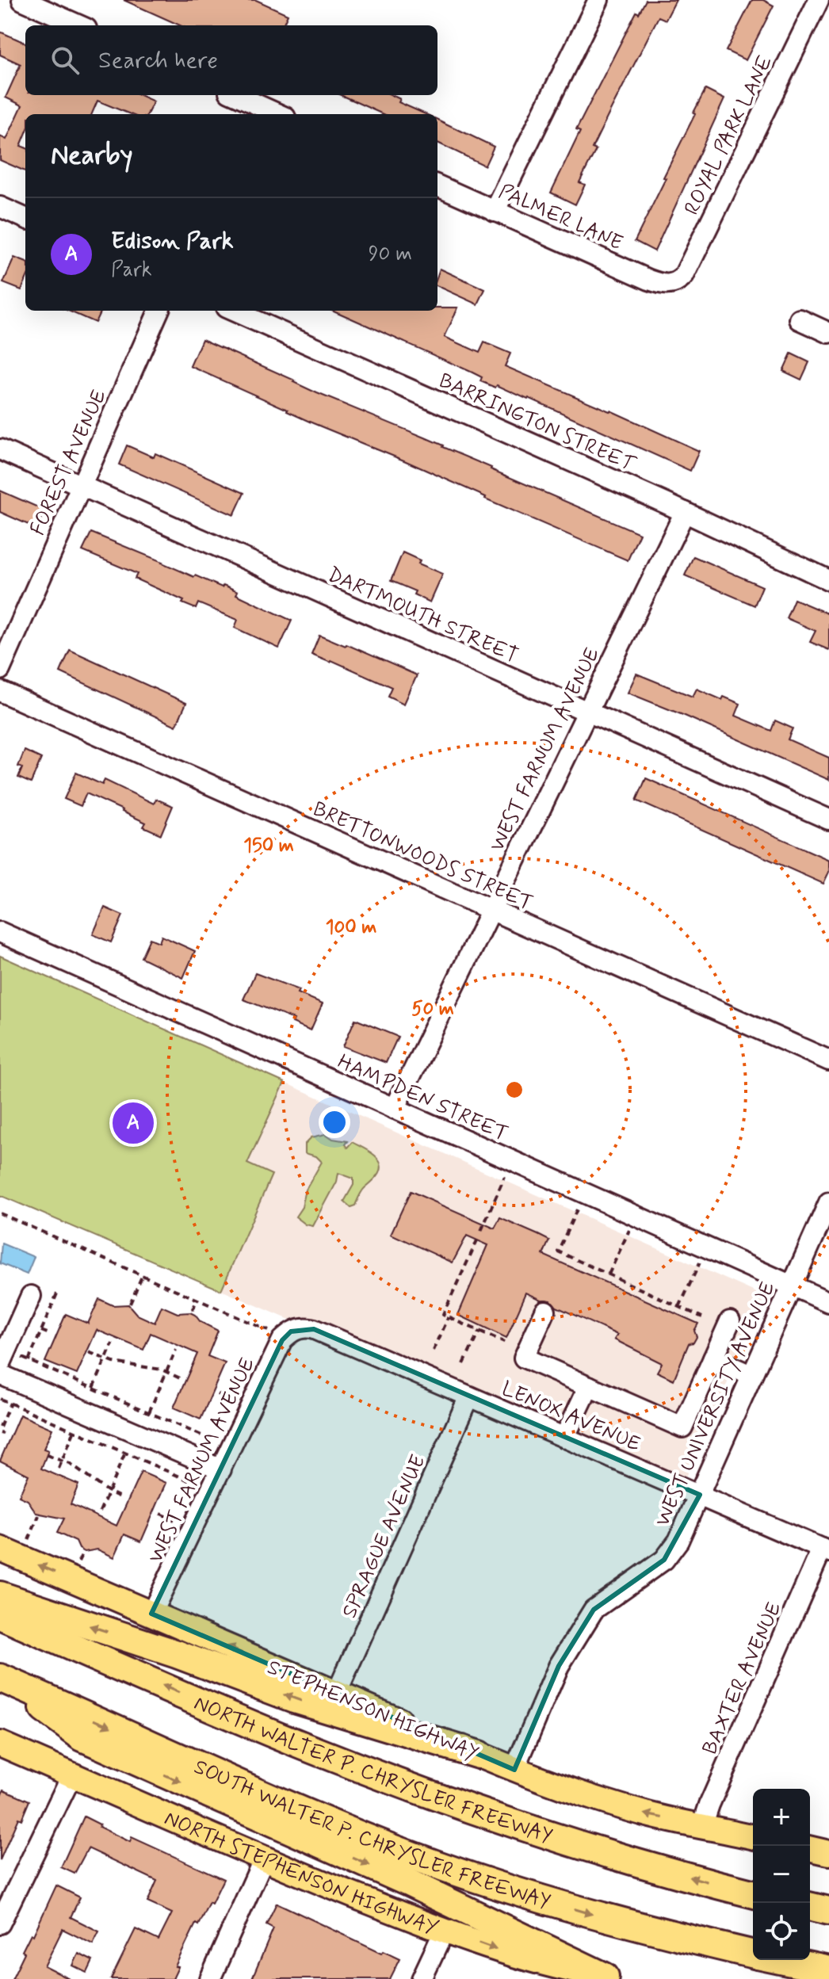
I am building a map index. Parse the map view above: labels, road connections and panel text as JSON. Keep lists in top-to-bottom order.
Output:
{
  "streets": {
    "highway": ["NORTH WALTER P. CHRYSLER FREEWAY", "SOUTH WALTER P. CHRYSLER FREEWAY"],
    "main road": ["STEPHENSON HIGHWAY", "NORTH STEPHENSON HIGHWAY"],
    "street": [
      "ROYAL PARK LANE",
      "PALMER LANE",
      "BARRINGTON STREET",
      "FOREST AVENUE",
      "DARTMOUTH STREET",
      "WEST FARNUM AVENUE",
      "BRETTONWOODS STREET",
      "HAMPDEN STREET",
      "WEST UNIVERSITY AVENUE",
      "LENOX AVENUE",
      "SPRAGUE AVENUE",
      "BAXTER AVENUE"
    ]
  },
  "crossings": [
    ["ROYAL PARK LANE", "PALMER LANE"],
    ["BARRINGTON STREET", "WEST FARNUM AVENUE"],
    ["FOREST AVENUE", "DARTMOUTH STREET"],
    ["DARTMOUTH STREET", "WEST FARNUM AVENUE"],
    ["WEST FARNUM AVENUE", "BRETTONWOODS STREET"],
    ["WEST FARNUM AVENUE", "HAMPDEN STREET"],
    ["WEST FARNUM AVENUE", "LENOX AVENUE"],
    ["WEST FARNUM AVENUE", "STEPHENSON HIGHWAY"],
    ["HAMPDEN STREET", "WEST UNIVERSITY AVENUE"],
    ["WEST UNIVERSITY AVENUE", "LENOX AVENUE"],
    ["WEST UNIVERSITY AVENUE", "STEPHENSON HIGHWAY"],
    ["LENOX AVENUE", "SPRAGUE AVENUE"],
    ["LENOX AVENUE", "BAXTER AVENUE"],
    ["SPRAGUE AVENUE", "STEPHENSON HIGHWAY"],
    ["BAXTER AVENUE", "STEPHENSON HIGHWAY"]
  ],
  "one_way": ["STEPHENSON HIGHWAY"],
  "page": {
    "search": "Search here",
    "heading": "Nearby",
    "list": [
      {
        "mark": "A",
        "name": "Edison Park",
        "note": "Park",
        "value": "90 m"
      }
    ],
    "pins": "A",
    "map_buttons": ["+", "−"]
  },
  "rings": ["150 m", "100 m", "50 m"]
}
